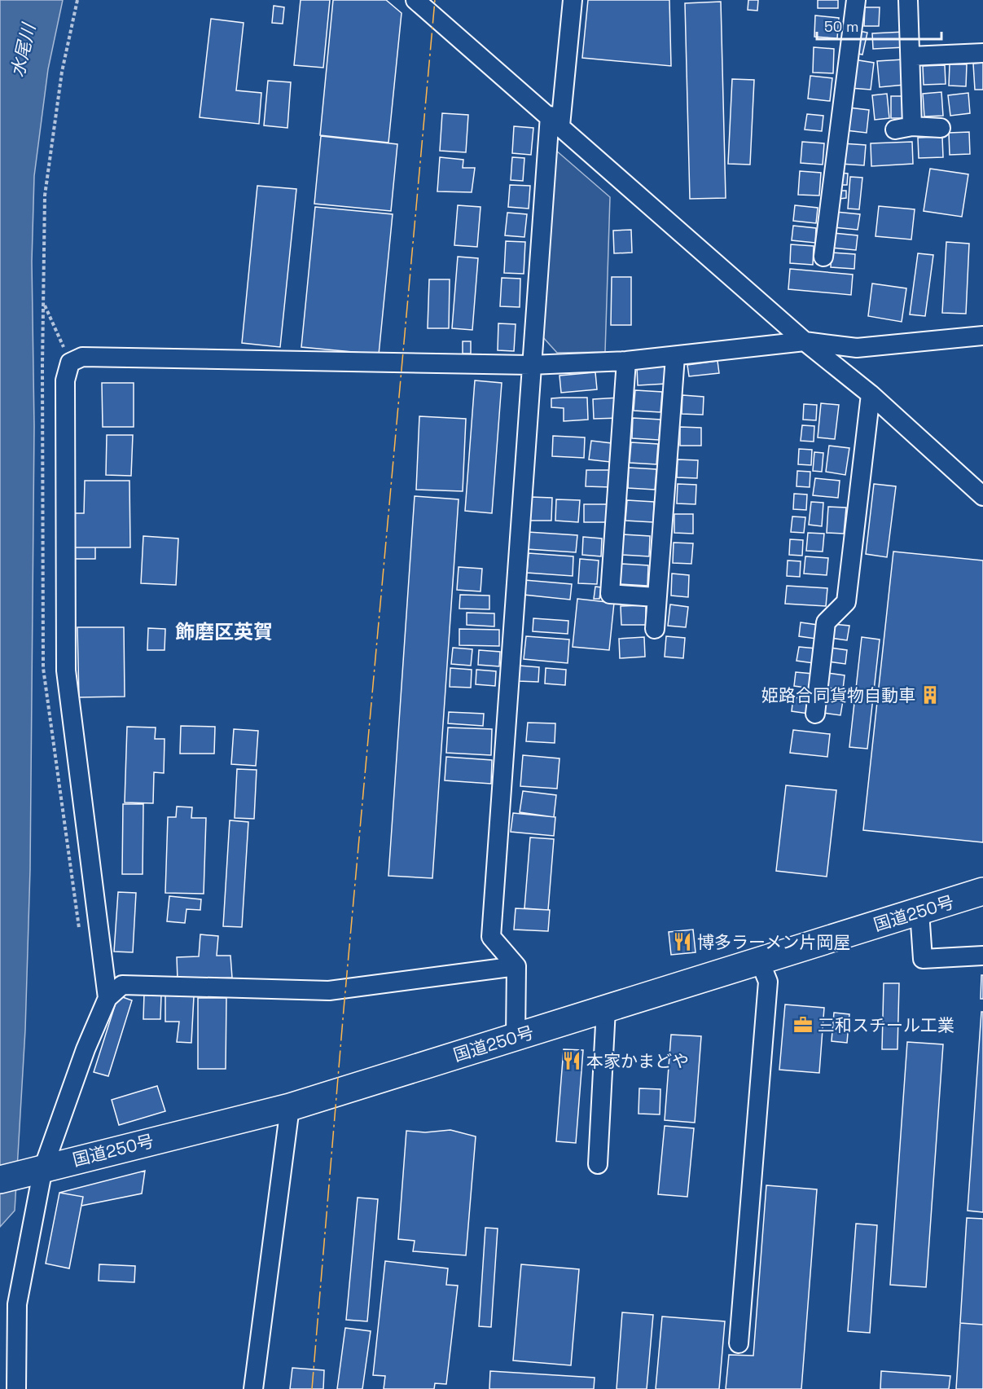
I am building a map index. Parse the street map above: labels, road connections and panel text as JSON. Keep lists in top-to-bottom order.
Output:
{
  "streets": {
    "highway": ["国道250号"]
  },
  "districts": ["飾磨区英賀"],
  "water": ["水尾川"],
  "places": {
    "building": ["姫路合同貨物自動車"],
    "restaurant": ["博多ラーメン片岡屋", "本家かまどや"],
    "office": ["三和スチール工業"]
  },
  "scale_bar": "50 m"
}
